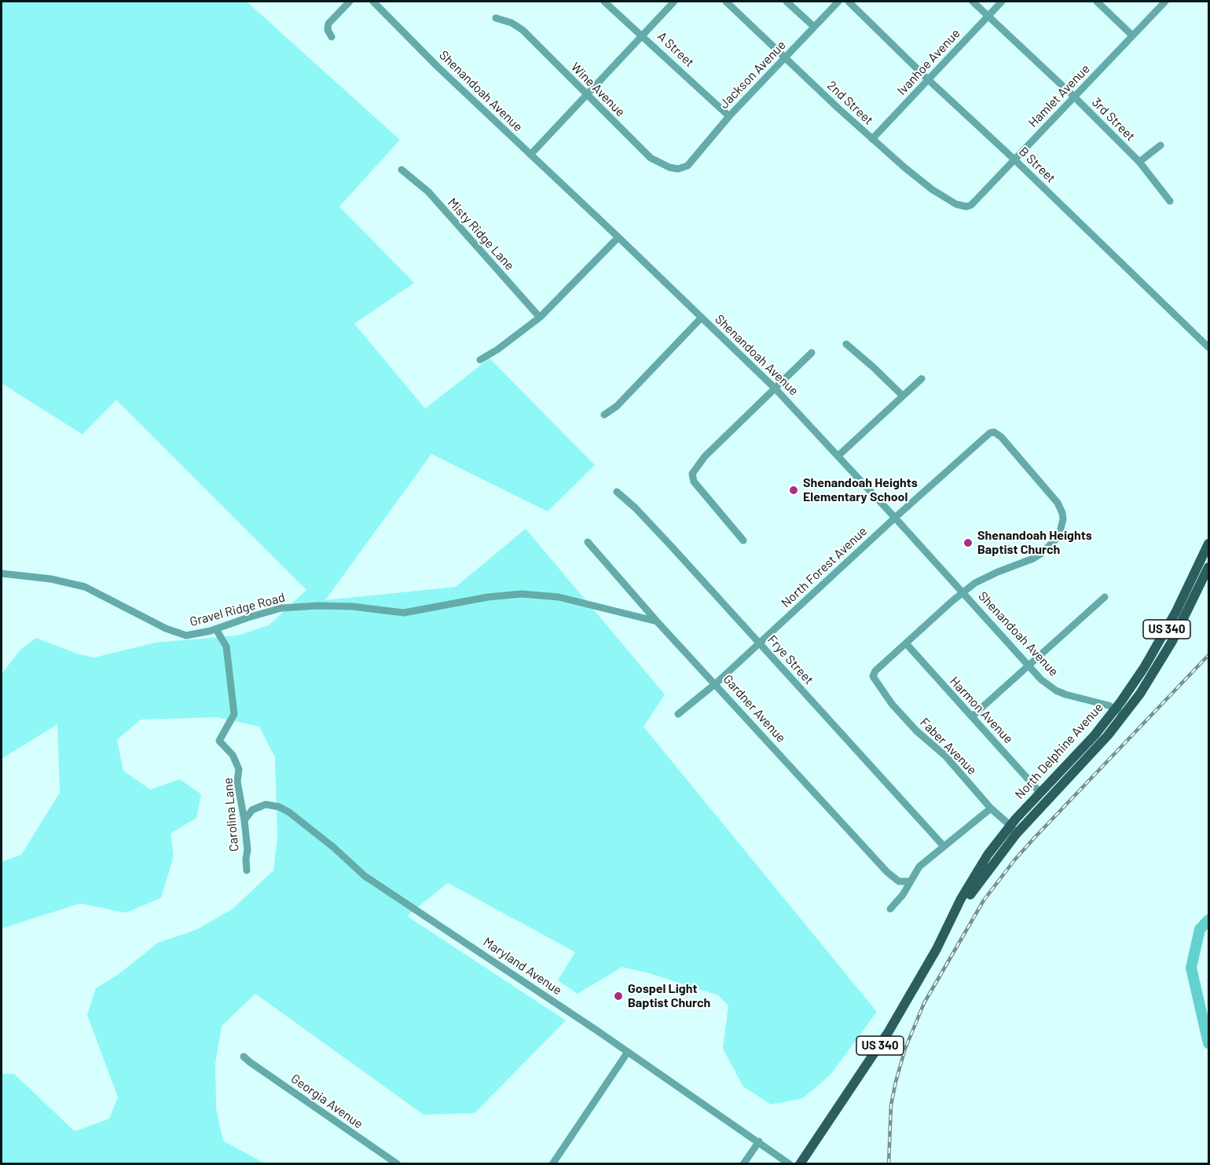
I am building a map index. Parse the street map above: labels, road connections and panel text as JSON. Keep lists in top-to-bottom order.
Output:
{
  "streets": {
    "main road": ["US 340", "North Delphine Avenue"],
    "street": [
      "A Street",
      "Ivanhoe Avenue",
      "Jackson Avenue",
      "Wine Avenue",
      "Shenandoah Avenue",
      "Hamlet Avenue",
      "2nd Street",
      "3rd Street",
      "B Street",
      "Misty Ridge Lane",
      "North Forest Avenue",
      "Gravel Ridge Road",
      "Frye Street",
      "Gardner Avenue",
      "Harmon Avenue",
      "Faber Avenue",
      "Carolina Lane",
      "Maryland Avenue",
      "Georgia Avenue"
    ]
  },
  "crossings": [
    ["A Street", "Jackson Avenue"],
    ["Ivanhoe Avenue", "2nd Street"],
    ["Ivanhoe Avenue", "3rd Street"],
    ["Ivanhoe Avenue", "B Street"],
    ["Jackson Avenue", "Wine Avenue"],
    ["Jackson Avenue", "2nd Street"],
    ["Shenandoah Avenue", "North Forest Avenue"],
    ["Shenandoah Avenue", "North Delphine Avenue"],
    ["Hamlet Avenue", "2nd Street"],
    ["Hamlet Avenue", "3rd Street"],
    ["Hamlet Avenue", "B Street"],
    ["North Forest Avenue", "Frye Street"],
    ["North Forest Avenue", "Gardner Avenue"],
    ["Gravel Ridge Road", "Gardner Avenue"],
    ["Gravel Ridge Road", "Carolina Lane"],
    ["Harmon Avenue", "Faber Avenue"],
    ["Harmon Avenue", "North Delphine Avenue"],
    ["Faber Avenue", "North Delphine Avenue"],
    ["Carolina Lane", "Maryland Avenue"]
  ],
  "places": ["Shenandoah Heights Elementary School", "Shenandoah Heights Baptist Church", "Gospel Light Baptist Church"]
}
